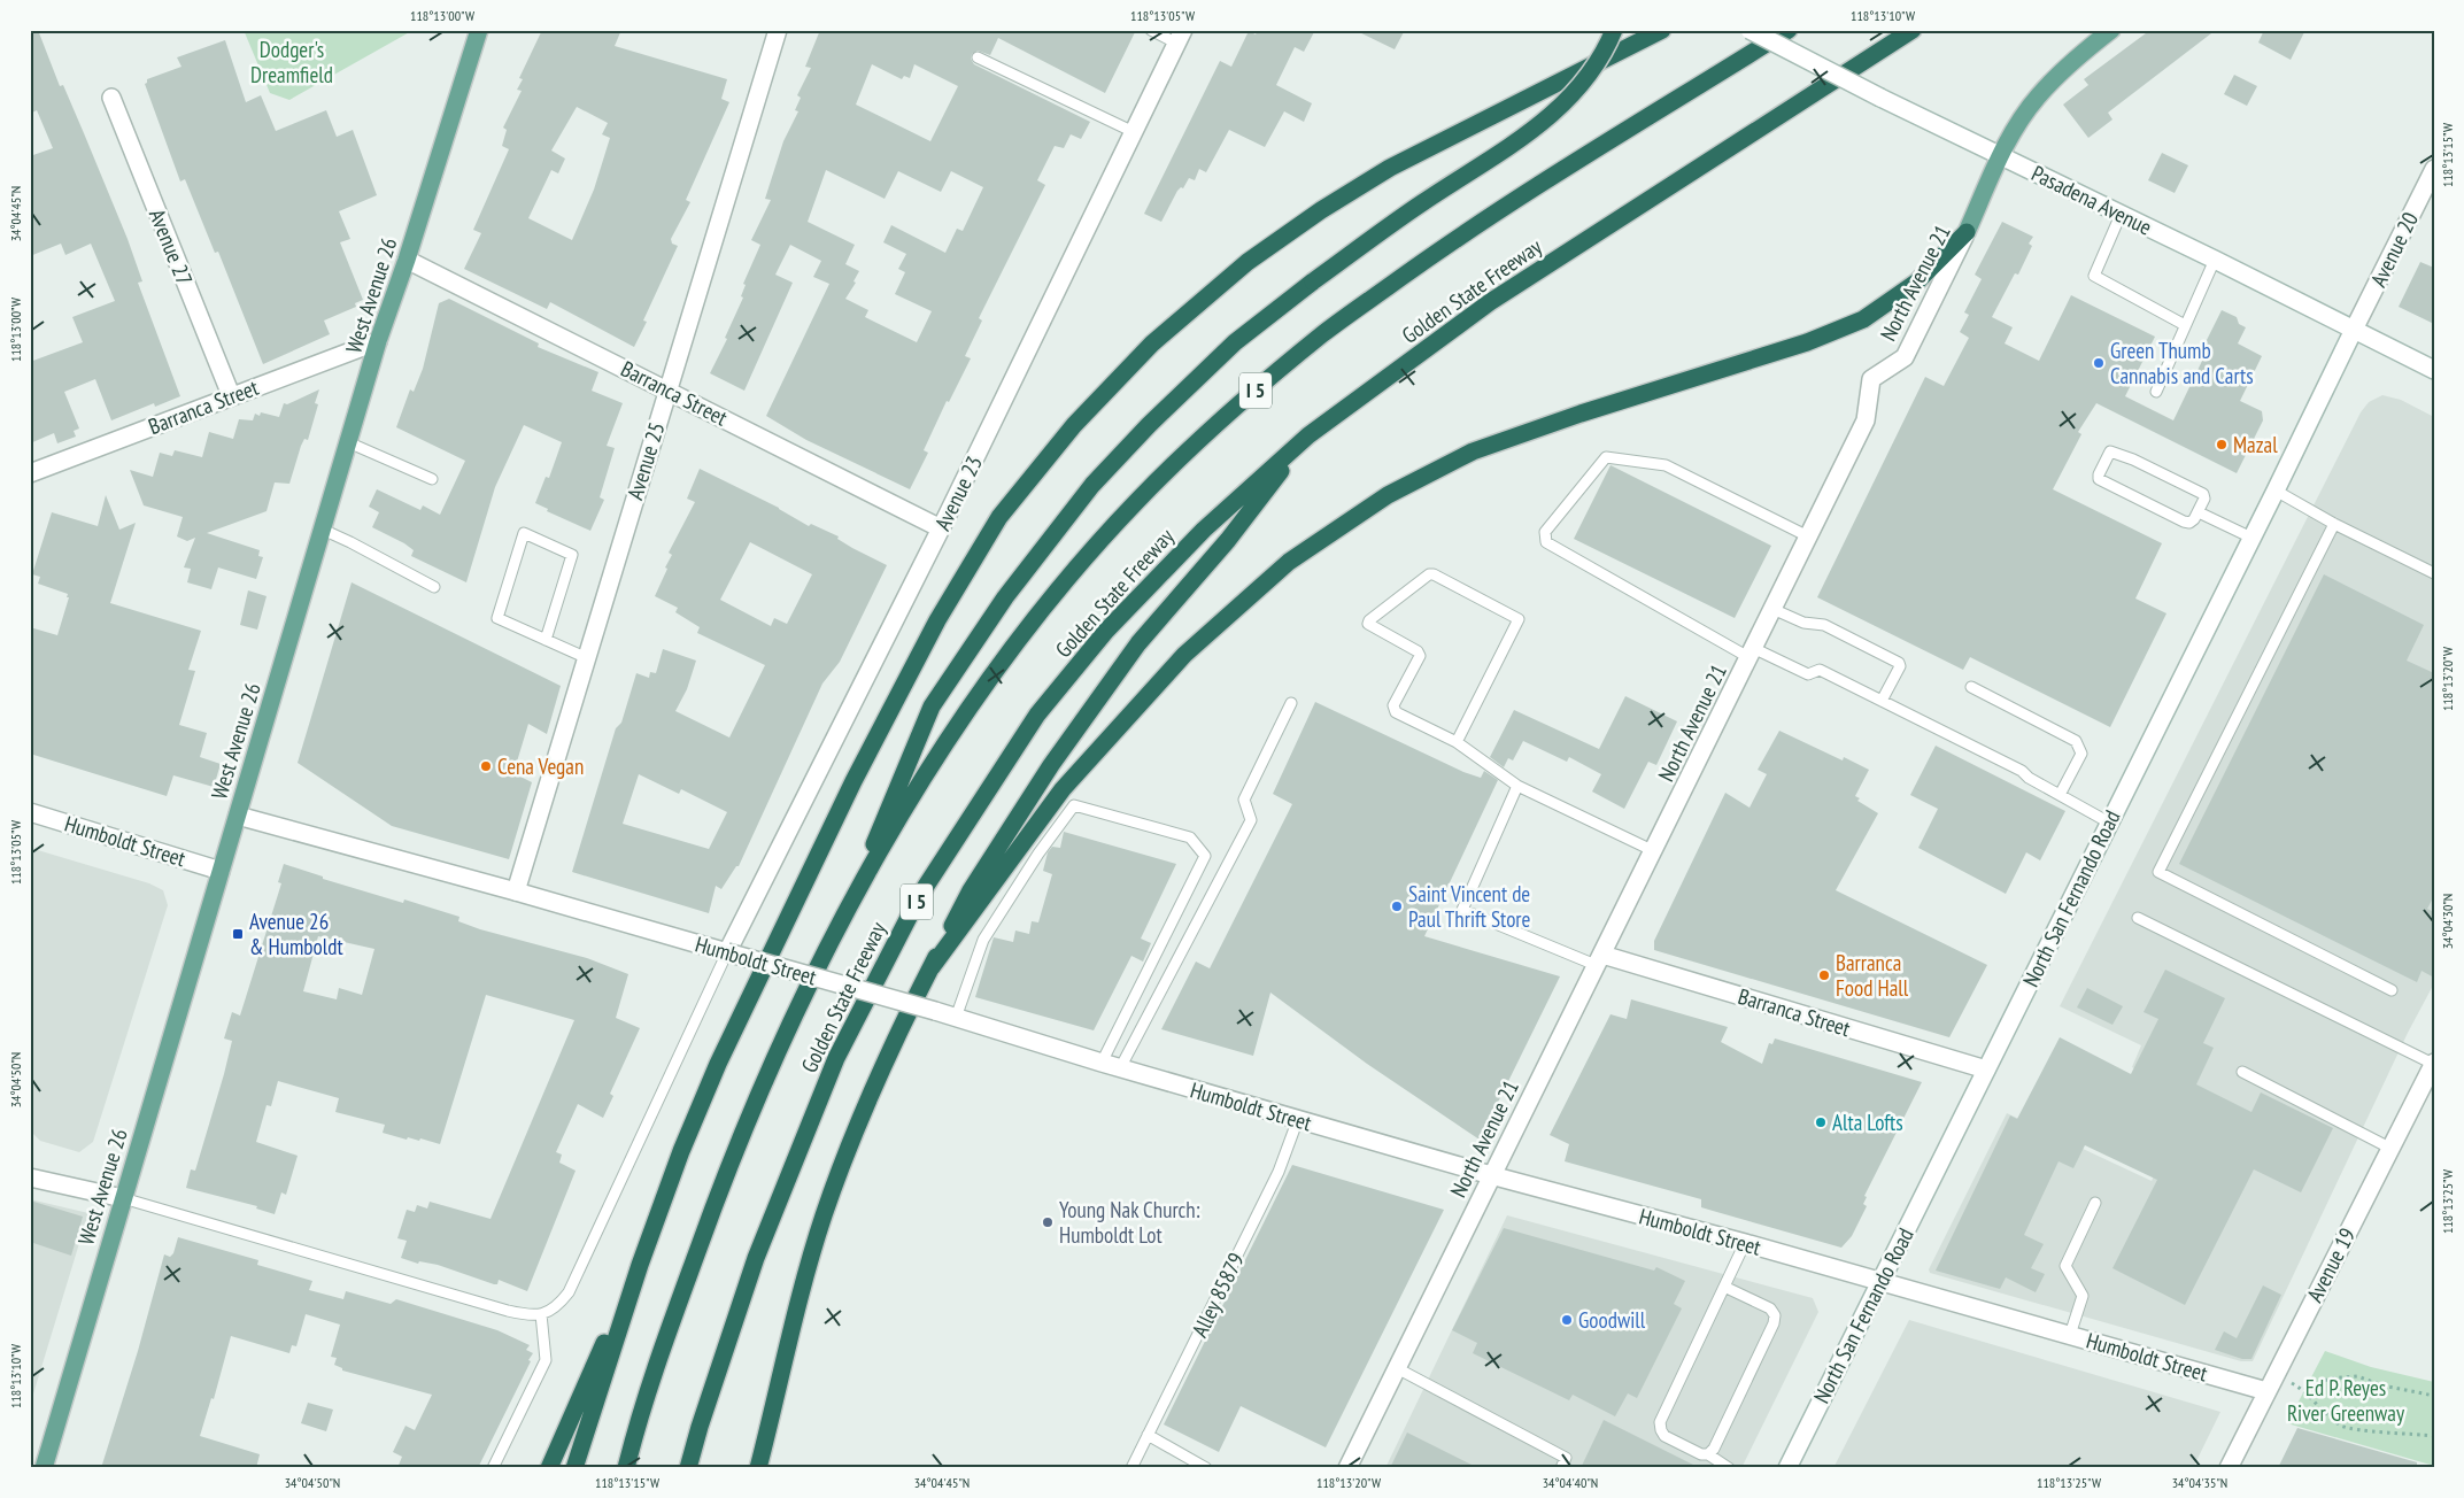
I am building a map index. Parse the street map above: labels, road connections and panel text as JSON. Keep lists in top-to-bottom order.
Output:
{
  "streets": {
    "highway": ["Golden State Freeway", "I 5"],
    "main road": ["North Avenue 21", "West Avenue 26"],
    "street": [
      "Pasadena Avenue",
      "Avenue 27",
      "Avenue 20",
      "Barranca Street",
      "Avenue 25",
      "Avenue 23",
      "Humboldt Street",
      "North San Fernando Road",
      "Avenue 19"
    ],
    "lane": ["Alley 85879"]
  },
  "crossings": [
    ["Pasadena Avenue", "Avenue 20"],
    ["Pasadena Avenue", "North Avenue 21"],
    ["Pasadena Avenue", "North San Fernando Road"],
    ["Avenue 27", "Barranca Street"],
    ["Avenue 20", "North San Fernando Road"],
    ["North Avenue 21", "Barranca Street"],
    ["North Avenue 21", "Humboldt Street"],
    ["West Avenue 26", "Barranca Street"],
    ["West Avenue 26", "Humboldt Street"],
    ["Barranca Street", "Avenue 25"],
    ["Barranca Street", "Avenue 23"],
    ["Barranca Street", "North San Fernando Road"],
    ["Avenue 25", "Humboldt Street"],
    ["Avenue 23", "Humboldt Street"],
    ["Humboldt Street", "North San Fernando Road"],
    ["Humboldt Street", "Avenue 19"],
    ["Humboldt Street", "Alley 85879"]
  ],
  "parks": ["Dodger's Dreamfield", "Ed P. Reyes River Greenway"],
  "places": {
    "other": [
      "Green Thumb Cannabis and Carts",
      "Mazal",
      "Cena Vegan",
      "Saint Vincent de Paul Thrift Store",
      "Barranca Food Hall",
      "Alta Lofts",
      "Young Nak Church: Humboldt Lot",
      "Goodwill"
    ],
    "transit": ["Avenue 26 & Humboldt"]
  },
  "coordinates": [
    "118°13'00\"W",
    "118°13'05\"W",
    "118°13'10\"W",
    "118°13'15\"W",
    "34°04'45\"N",
    "118°13'20\"W",
    "34°04'30\"N",
    "34°04'50\"N",
    "118°13'25\"W",
    "34°04'40\"N",
    "34°04'35\"N"
  ]
}
